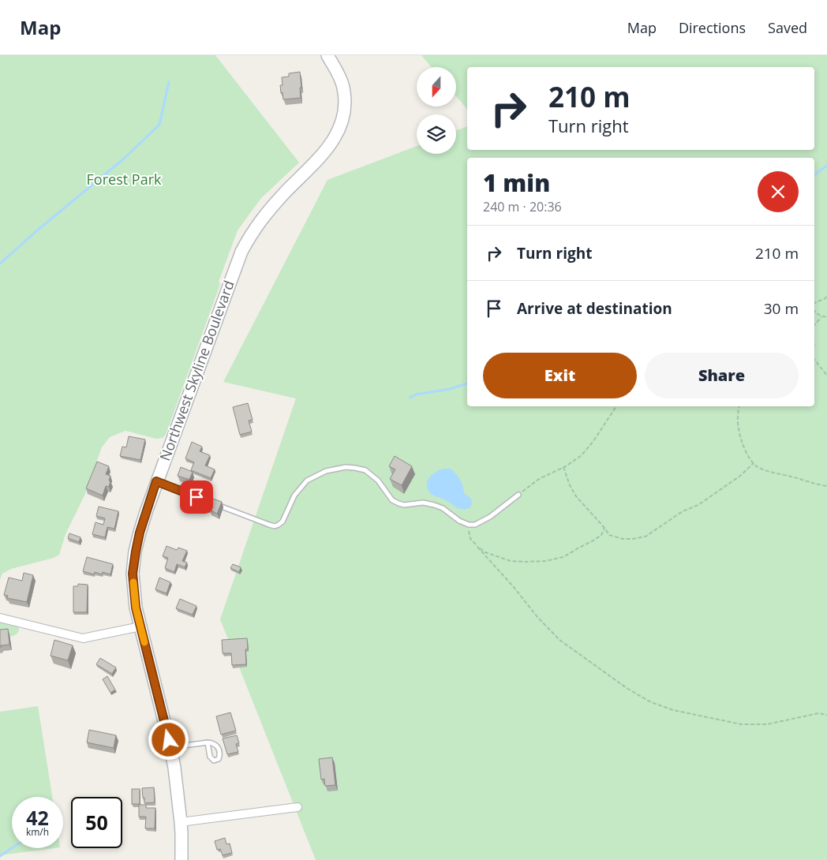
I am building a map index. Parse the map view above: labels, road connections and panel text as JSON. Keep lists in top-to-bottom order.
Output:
{
  "streets": {
    "main road": ["Northwest Skyline Boulevard"]
  },
  "parks": ["Forest Park"],
  "north": "bottom",
  "page": {
    "header": "Map",
    "nav": ["Map", "Directions", "Saved"],
    "turn": ["210 m", "Turn right"],
    "heading": ["1 min", "240 m · 20:36"],
    "list": [
      {
        "name": "Turn right",
        "value": "210 m"
      },
      {
        "name": "Arrive at destination",
        "value": "30 m"
      }
    ],
    "buttons": ["Exit", "Share"],
    "speed": "42 km/h",
    "limit": "50"
  }
}
